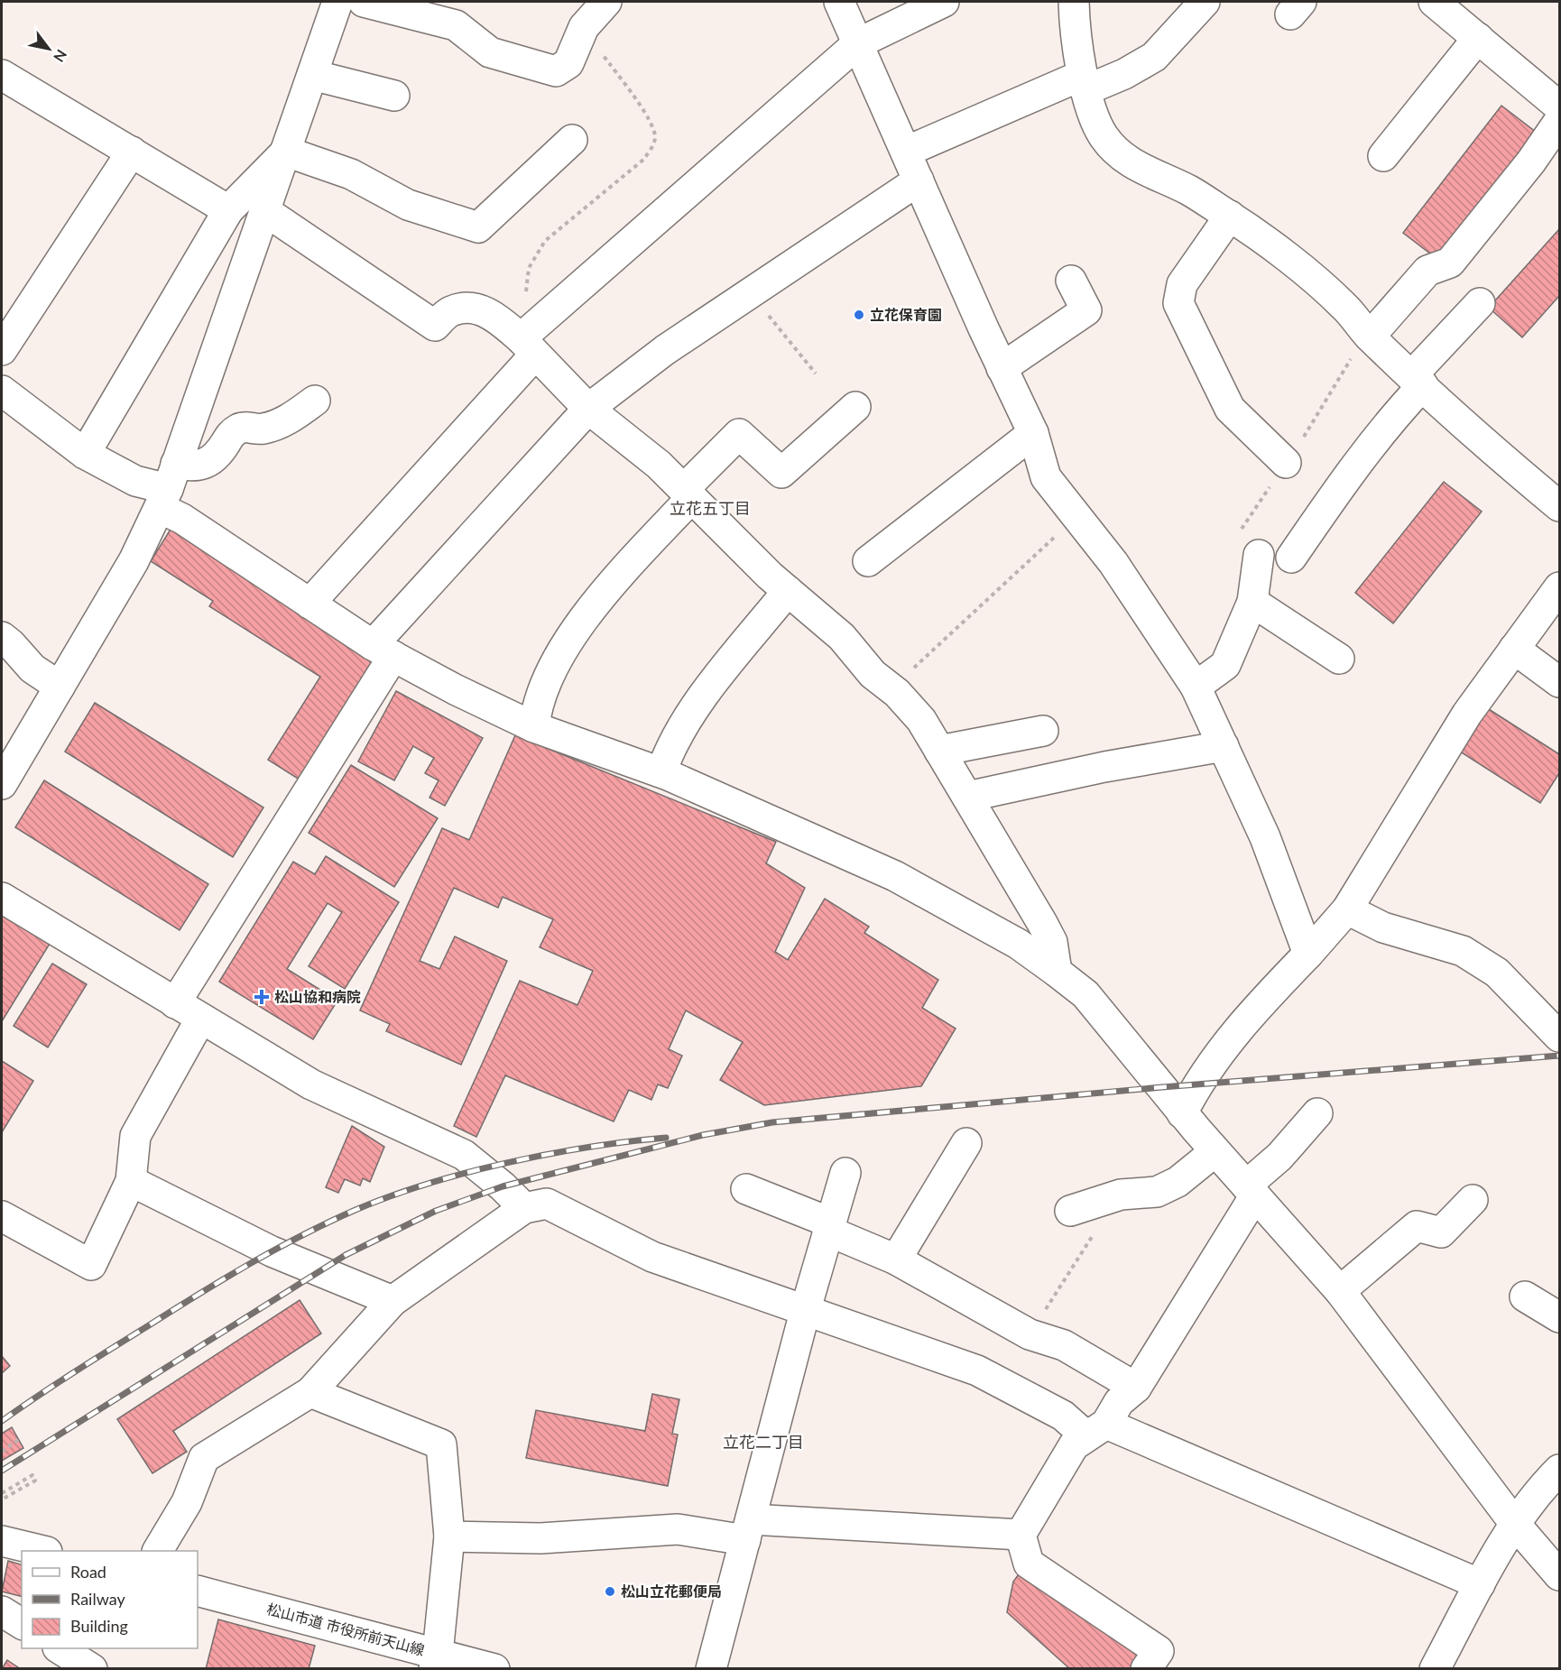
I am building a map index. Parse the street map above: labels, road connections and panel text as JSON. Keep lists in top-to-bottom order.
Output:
{
  "streets": {
    "street": ["松山市道 市役所前天山線"]
  },
  "districts": ["立花五丁目", "立花二丁目"],
  "places": {
    "other": ["立花保育園", "松山立花郵便局"],
    "health": ["松山協和病院"]
  },
  "legend": ["Road", "Railway", "Building"],
  "north": "bottom right"
}
